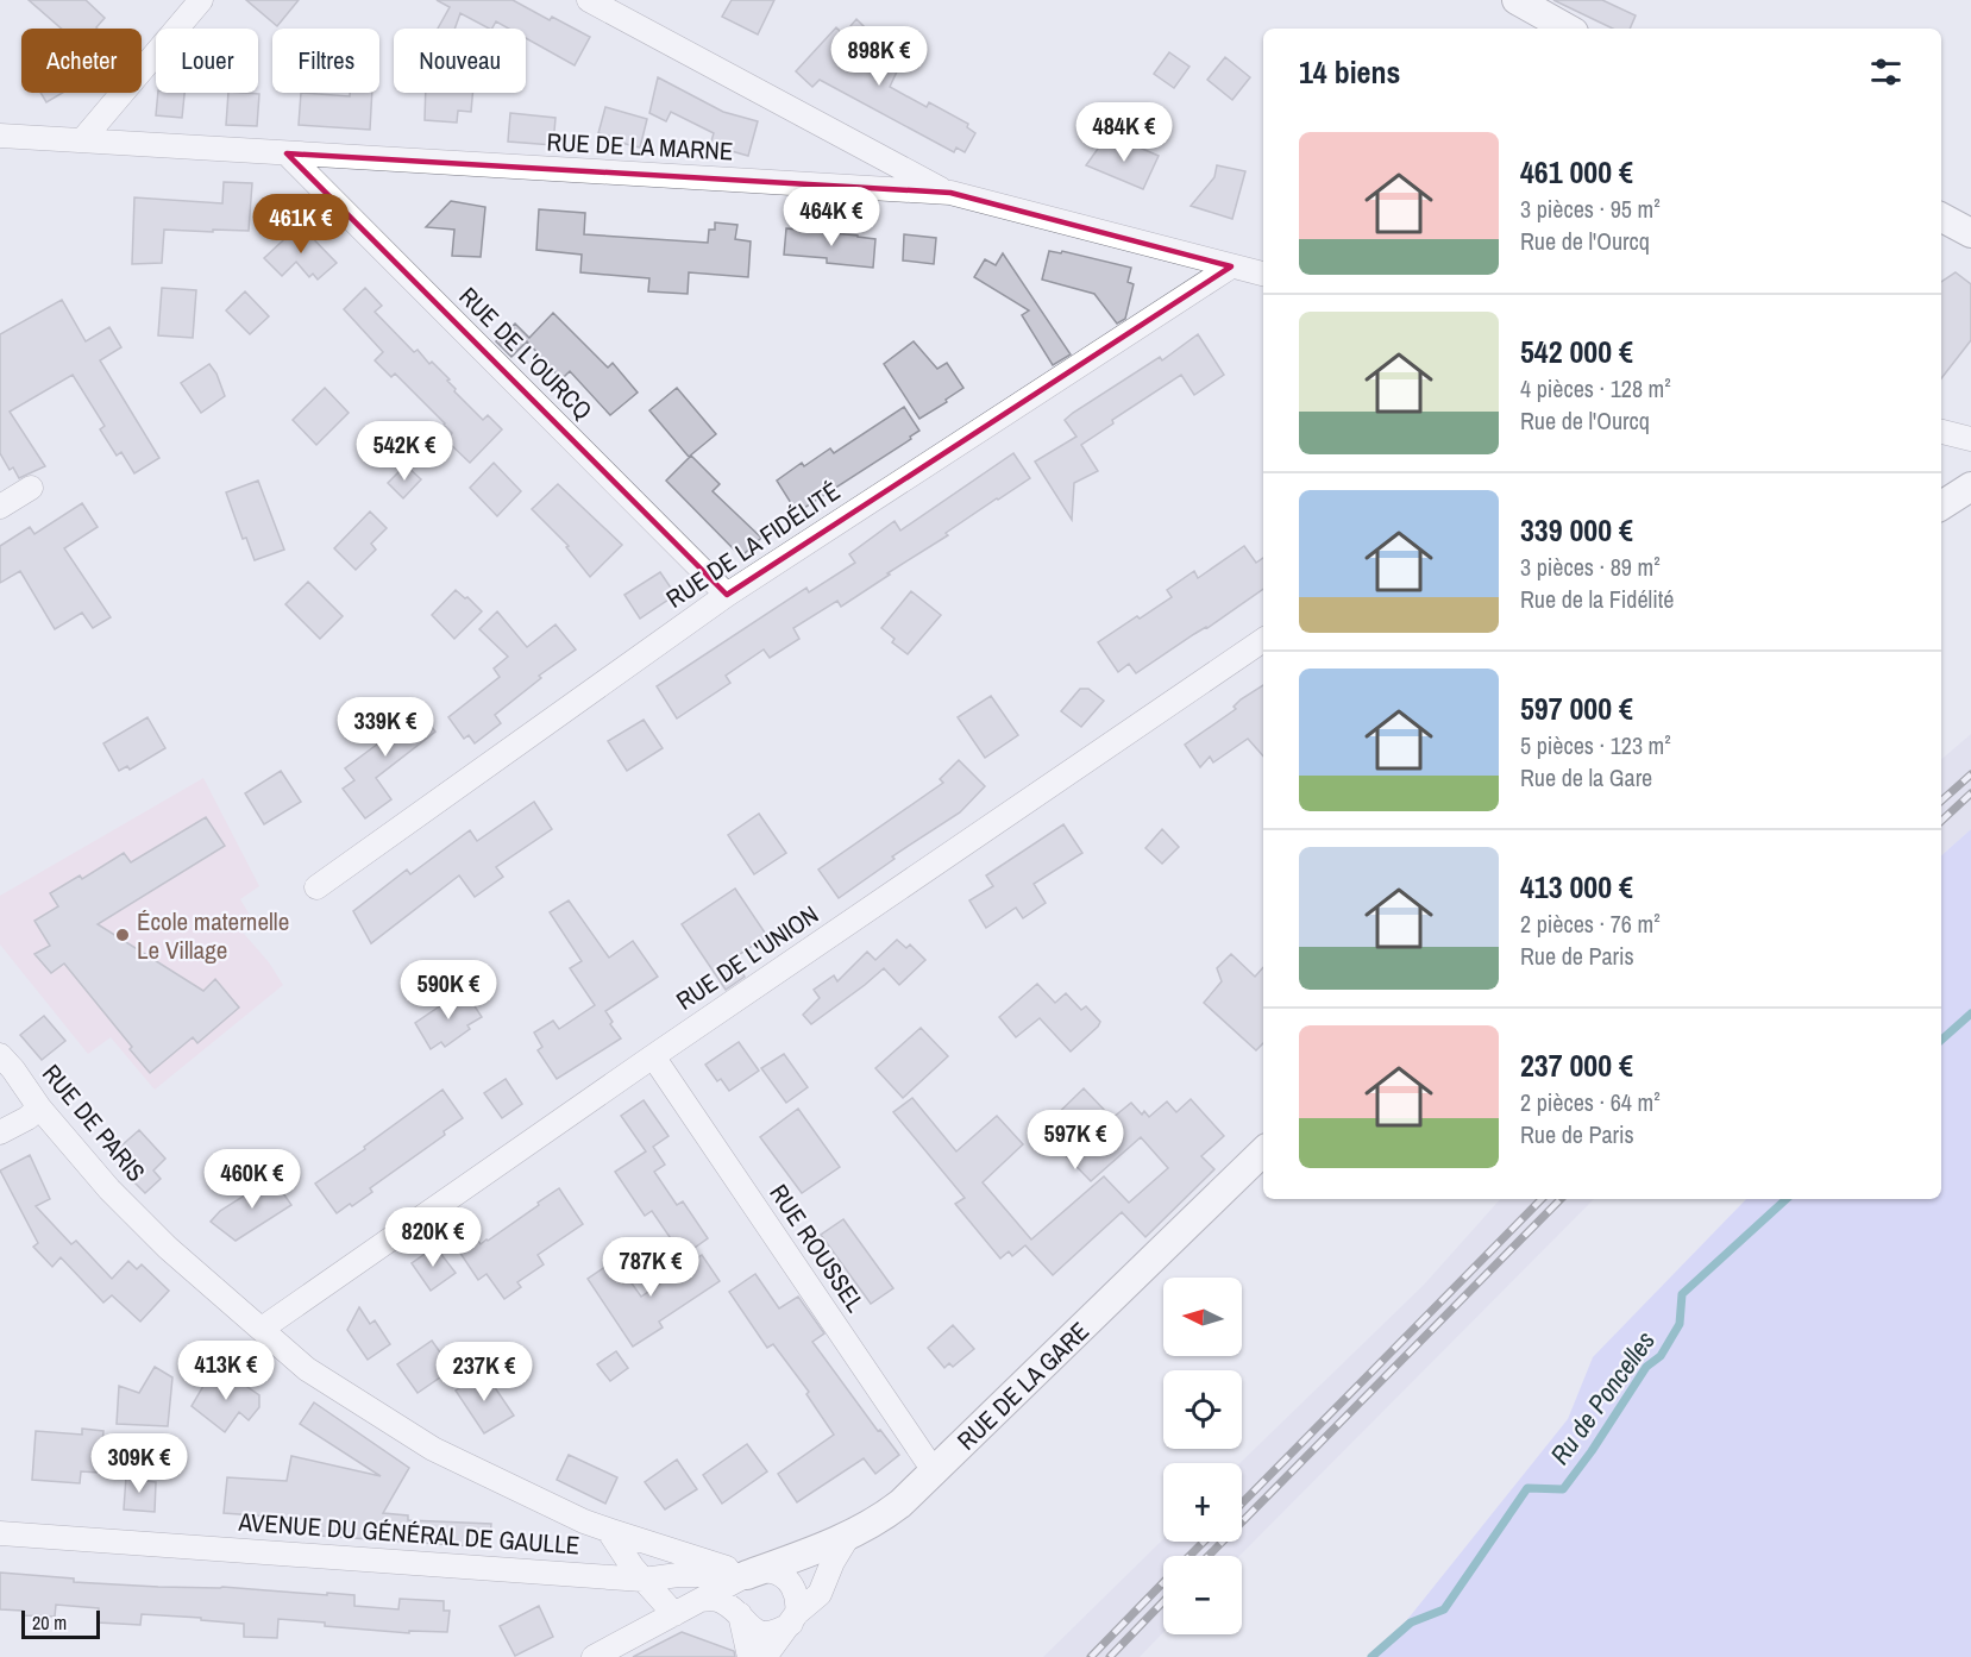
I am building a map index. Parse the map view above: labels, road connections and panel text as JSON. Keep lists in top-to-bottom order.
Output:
{
  "streets": {
    "street": [
      "RUE DE LA MARNE",
      "RUE DE L'OURCQ",
      "RUE DE LA FIDÉLITÉ",
      "RUE DE L'UNION",
      "RUE DE PARIS",
      "RUE ROUSSEL",
      "RUE DE LA GARE",
      "AVENUE DU GÉNÉRAL DE GAULLE"
    ]
  },
  "crossings": [
    ["RUE DE LA MARNE", "RUE DE L'OURCQ"],
    ["RUE DE LA MARNE", "RUE DE LA FIDÉLITÉ"],
    ["RUE DE L'OURCQ", "RUE DE LA FIDÉLITÉ"],
    ["RUE DE L'UNION", "RUE DE PARIS"],
    ["RUE DE L'UNION", "RUE ROUSSEL"],
    ["RUE DE PARIS", "RUE DE LA GARE"],
    ["RUE DE PARIS", "AVENUE DU GÉNÉRAL DE GAULLE"],
    ["RUE ROUSSEL", "RUE DE LA GARE"],
    ["RUE DE LA GARE", "AVENUE DU GÉNÉRAL DE GAULLE"]
  ],
  "water": ["Ru de Poncelles"],
  "places": ["École maternelle Le Village"],
  "scale_bar": "20 m",
  "north": "left",
  "page": {
    "price": [
      "898K €",
      "484K €",
      "464K €",
      "461K €",
      "542K €",
      "339K €",
      "590K €",
      "597K €",
      "460K €",
      "820K €",
      "787K €",
      "413K €",
      "237K €",
      "309K €"
    ],
    "chip": [
      "Acheter",
      "Louer",
      "Filtres",
      "Nouveau"
    ],
    "heading": "14 biens",
    "list": [
      {
        "name": "461 000 €",
        "note": "3 pièces · 95 m² · Rue de l'Ourcq"
      },
      {
        "name": "542 000 €",
        "note": "4 pièces · 128 m² · Rue de l'Ourcq"
      },
      {
        "name": "339 000 €",
        "note": "3 pièces · 89 m² · Rue de la Fidélité"
      },
      {
        "name": "597 000 €",
        "note": "5 pièces · 123 m² · Rue de la Gare"
      },
      {
        "name": "413 000 €",
        "note": "2 pièces · 76 m² · Rue de Paris"
      },
      {
        "name": "237 000 €",
        "note": "2 pièces · 64 m² · Rue de Paris"
      }
    ],
    "map_buttons": ["+", "−"],
    "scale": "20 m"
  }
}
